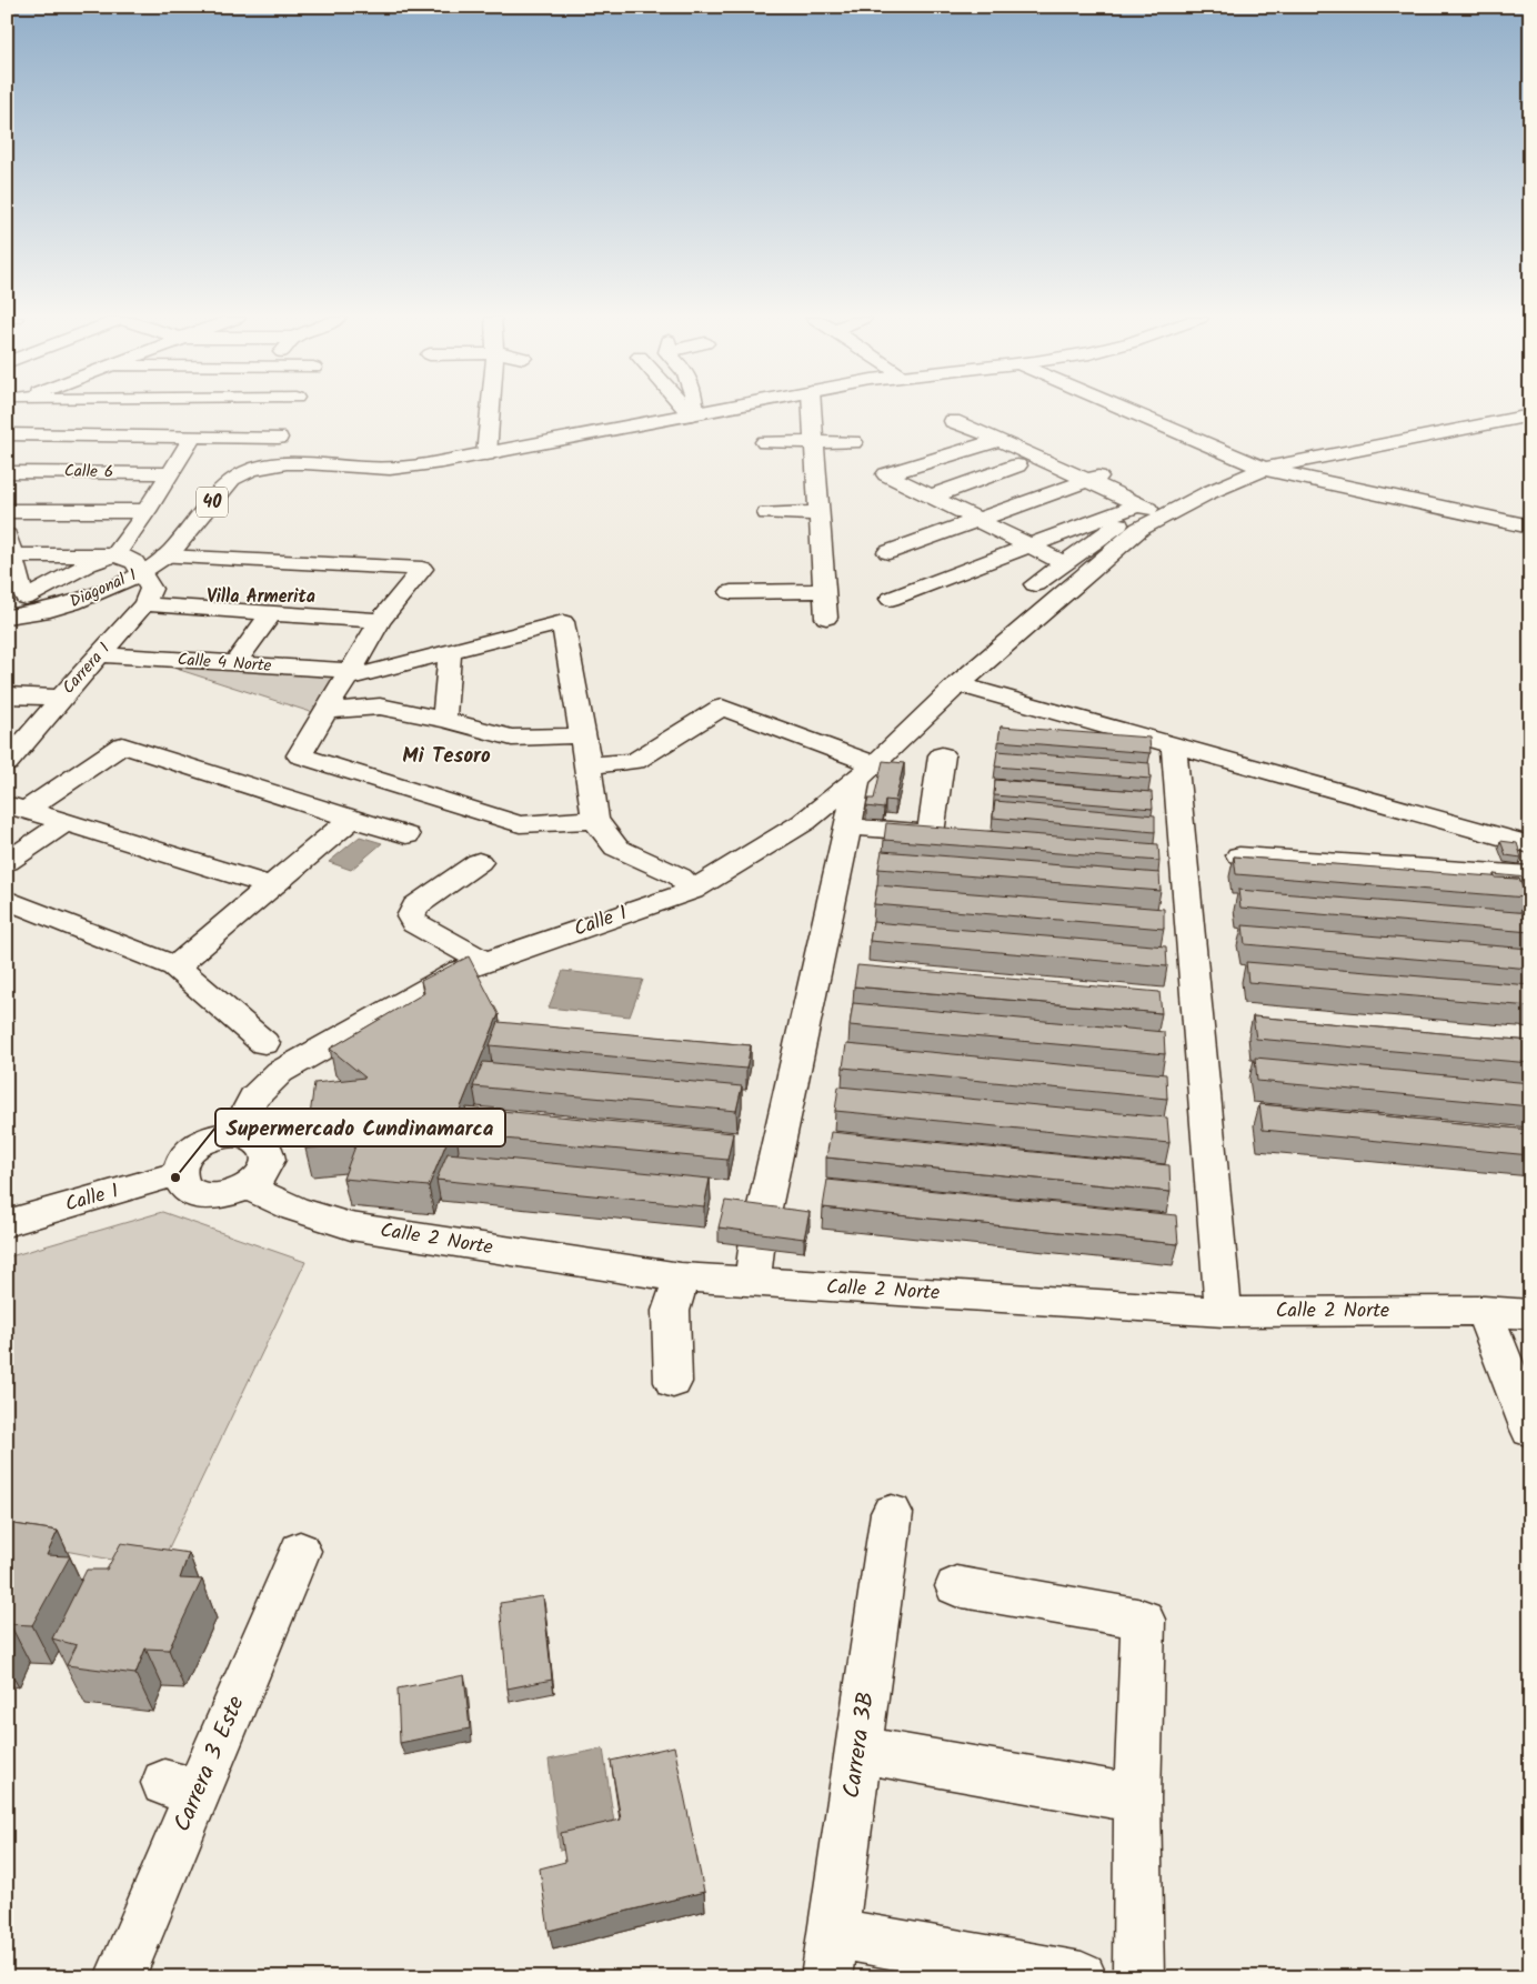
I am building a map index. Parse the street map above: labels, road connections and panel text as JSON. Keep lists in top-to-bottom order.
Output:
{
  "streets": {
    "street": [
      "Calle 6",
      "40",
      "Diagonal 1",
      "Calle 4 Norte",
      "Carrera 1",
      "Calle 1",
      "Calle 2 Norte",
      "Carrera 3B",
      "Carrera 3 Este"
    ]
  },
  "crossings": [
    ["40", "Diagonal 1"],
    ["Calle 4 Norte", "Carrera 1"],
    ["Calle 1", "Calle 2 Norte"]
  ],
  "districts": ["Villa Armerita", "Mi Tesoro"],
  "places": ["Supermercado Cundinamarca"]
}
